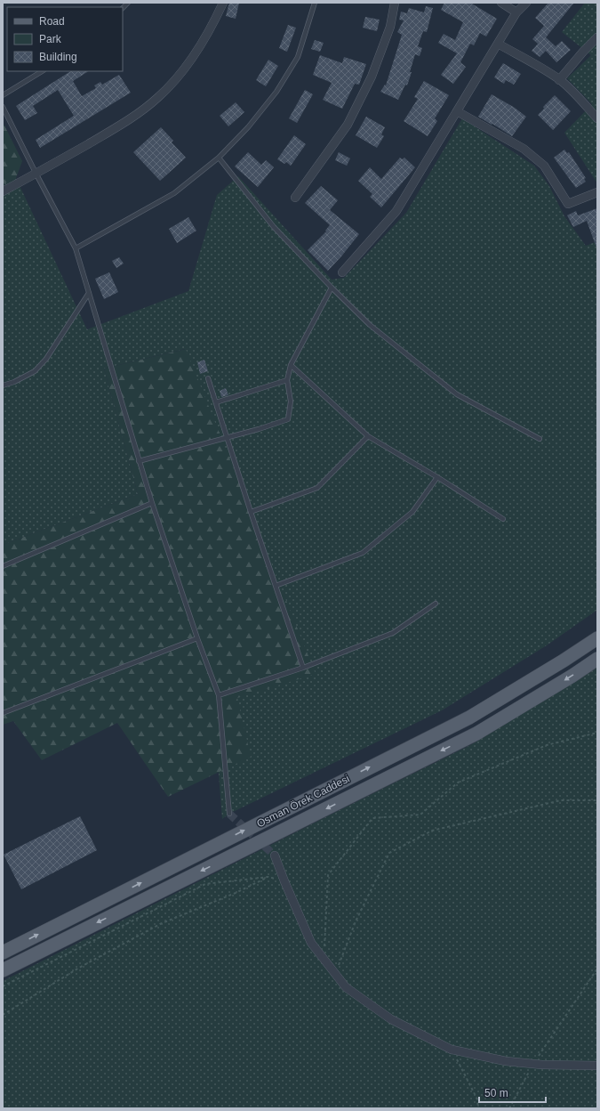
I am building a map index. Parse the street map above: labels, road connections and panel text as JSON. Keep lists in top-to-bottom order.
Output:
{
  "streets": {
    "main road": ["Osman Örek Caddesi"]
  },
  "legend": ["Road", "Park", "Building"],
  "scale_bar": "50 m"
}
